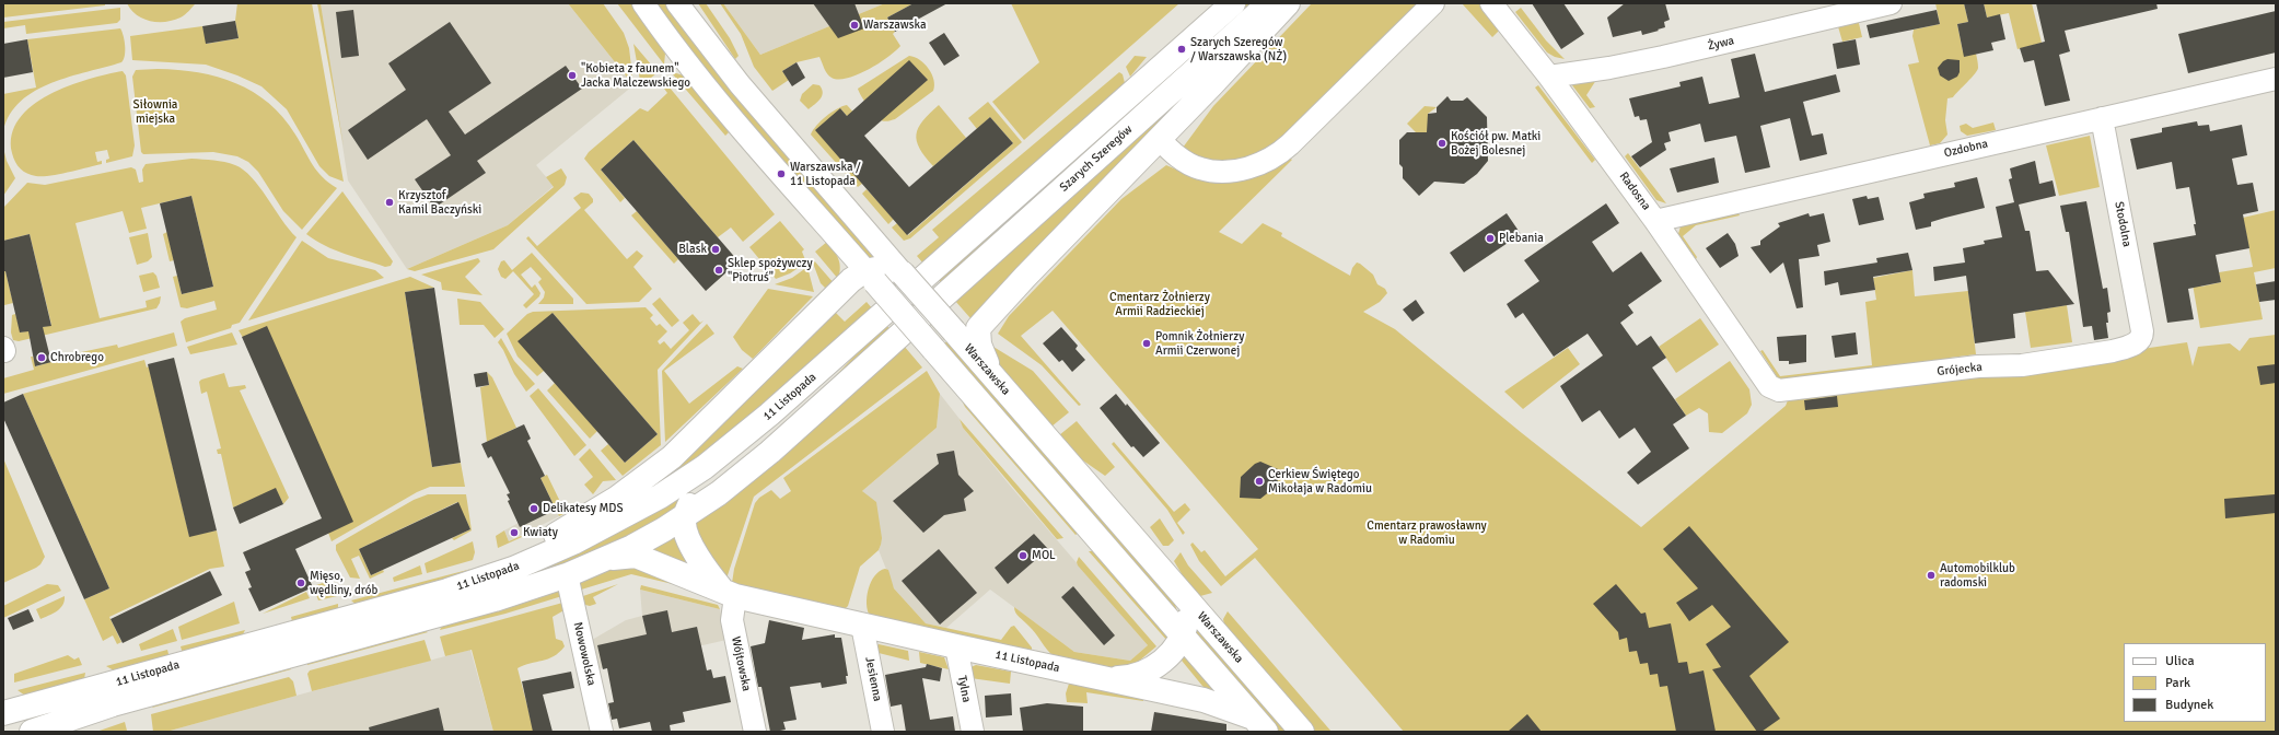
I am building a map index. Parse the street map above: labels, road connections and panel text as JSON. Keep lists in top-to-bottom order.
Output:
{
  "streets": {
    "main road": ["Szarych Szeregów", "Warszawska", "11 Listopada"],
    "street": [
      "Żywa",
      "Ozdobna",
      "Radosna",
      "Stodolna",
      "Grójecka",
      "Nowowolska",
      "Wójtowska",
      "Jesienna",
      "Tylna"
    ]
  },
  "crossings": [
    ["Żywa", "Radosna"],
    ["Ozdobna", "Radosna"],
    ["Ozdobna", "Stodolna"],
    ["Szarych Szeregów", "Warszawska"],
    ["Szarych Szeregów", "11 Listopada"],
    ["Radosna", "Grójecka"],
    ["Stodolna", "Grójecka"],
    ["Warszawska", "11 Listopada"],
    ["11 Listopada", "Nowowolska"],
    ["11 Listopada", "Wójtowska"],
    ["11 Listopada", "Jesienna"],
    ["11 Listopada", "Tylna"]
  ],
  "parks": ["Siłownia miejska", "Cmentarz Żołnierzy Armii Radzieckiej", "Cmentarz prawosławny w Radomiu"],
  "places": [
    "Warszawska",
    "Szarych Szeregów / Warszawska (NŻ)",
    "\"Kobieta z faunem\" Jacka Malczewskiego",
    "Kościół pw. Matki Bożej Bolesnej",
    "Warszawska / 11 Listopada",
    "Krzysztof Kamil Baczyński",
    "Plebania",
    "Blask",
    "Sklep spożywczy \"Piotruś\"",
    "Pomnik Żołnierzy Armii Czerwonej",
    "Chrobrego",
    "Cerkiew Świętego Mikołaja w Radomiu",
    "Delikatesy MDS",
    "Kwiaty",
    "MOL",
    "Automobilklub radomski",
    "Mięso, wędliny, drób"
  ],
  "legend": ["Ulica", "Park", "Budynek"]
}
